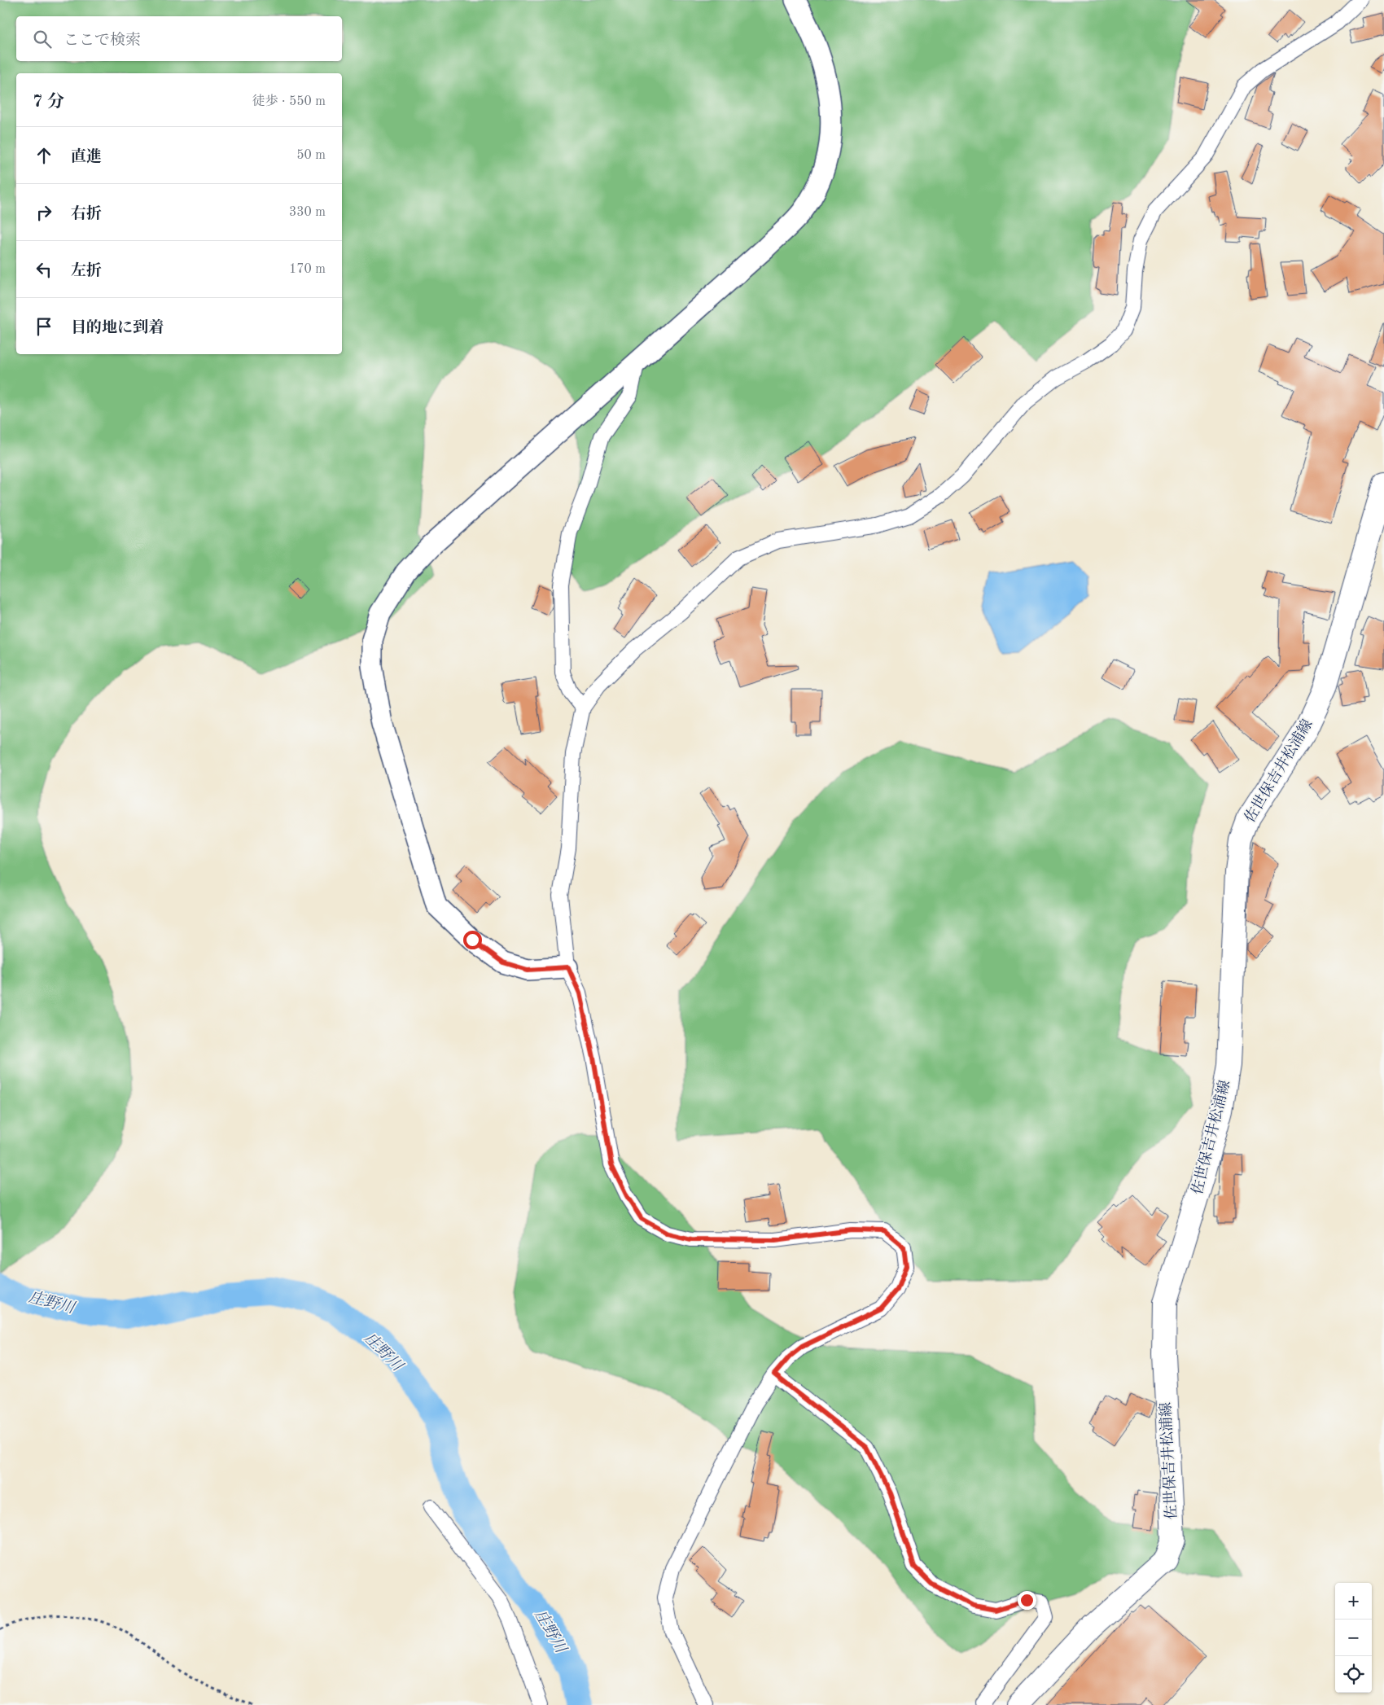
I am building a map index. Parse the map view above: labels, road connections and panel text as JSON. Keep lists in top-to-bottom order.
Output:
{
  "streets": {
    "main road": ["佐世保吉井松浦線"]
  },
  "water": ["庄野川"],
  "page": {
    "search": "ここで検索",
    "heading": ["7 分", "徒歩 · 550 m"],
    "list": [
      ["直進", "50 m"],
      ["右折", "330 m"],
      ["左折", "170 m"],
      "目的地に到着"
    ],
    "map_buttons": ["+", "−"]
  }
}
